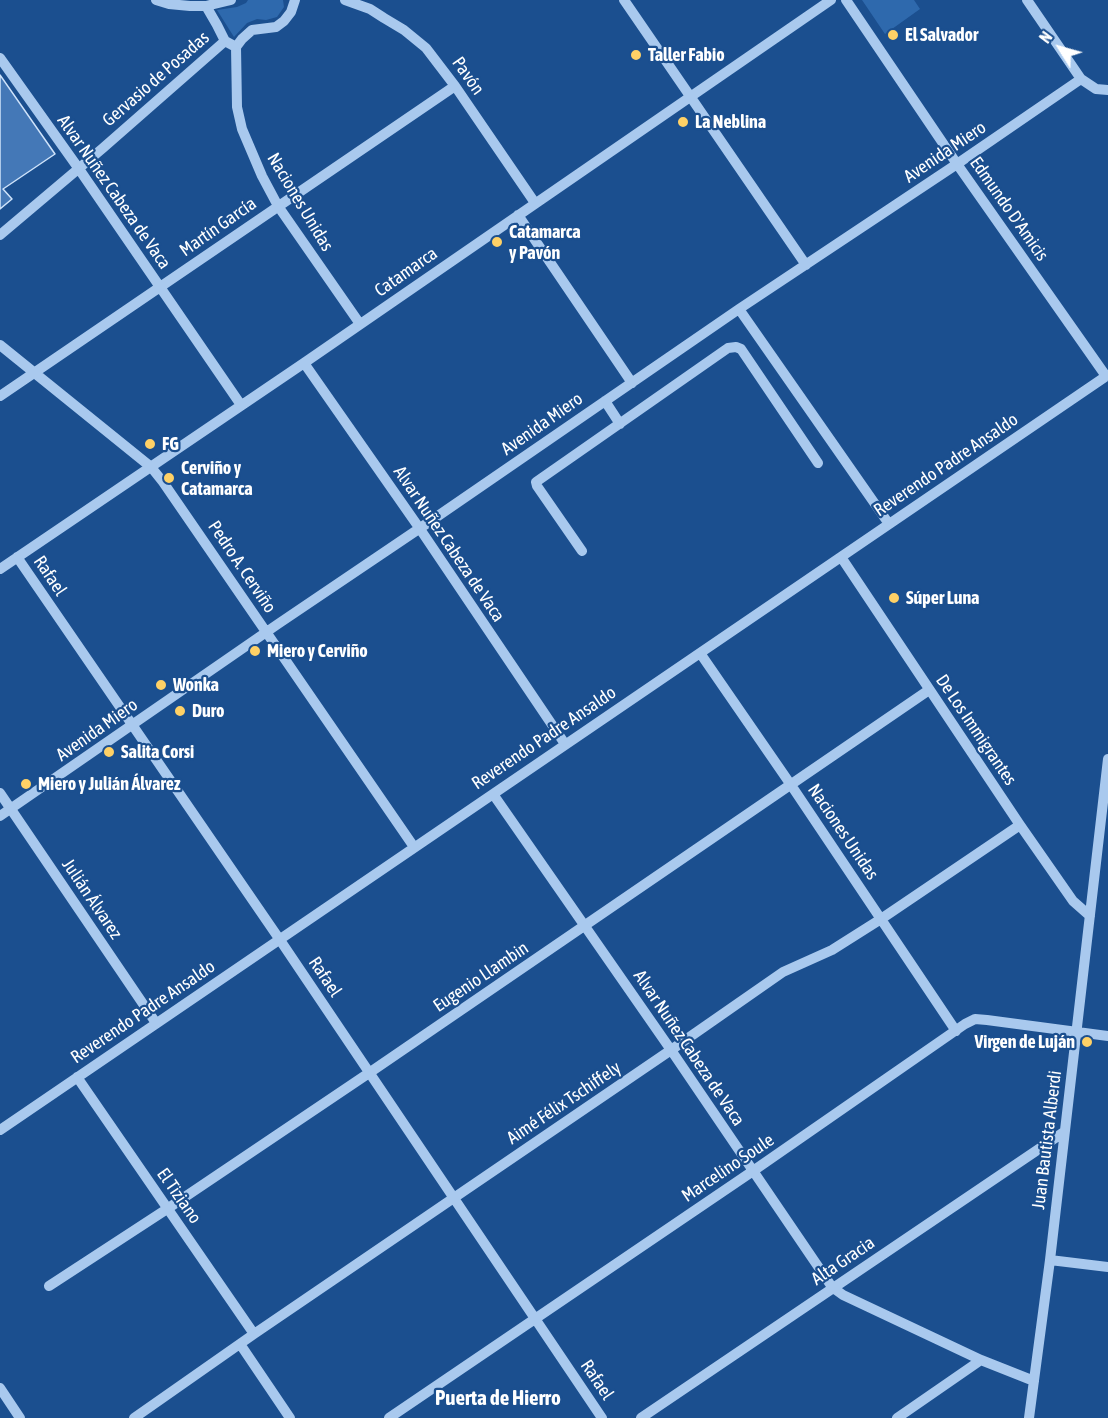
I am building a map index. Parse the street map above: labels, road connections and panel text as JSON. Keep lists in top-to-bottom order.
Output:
{
  "streets": {
    "street": [
      "Pavón",
      "Gervasio de Posadas",
      "Avenida Miero",
      "Alvar Nuñez Cabeza de Vaca",
      "Naciones Unidas",
      "Edmundo D'Amicis",
      "Martín García",
      "Catamarca",
      "Reverendo Padre Ansaldo",
      "Pedro A. Cerviño",
      "Rafael",
      "De Los Immigrantes",
      "Julián Álvarez",
      "Eugenio Llambin",
      "Aimé Félix Tschiffely",
      "Juan Bautista Alberdi",
      "Marcelino Soule",
      "El Tiziano",
      "Alta Gracia"
    ]
  },
  "crossings": [
    ["Pavón", "Martín García"],
    ["Pavón", "Catamarca"],
    ["Gervasio de Posadas", "Alvar Nuñez Cabeza de Vaca"],
    ["Gervasio de Posadas", "Naciones Unidas"],
    ["Avenida Miero", "Alvar Nuñez Cabeza de Vaca"],
    ["Avenida Miero", "Edmundo D'Amicis"],
    ["Avenida Miero", "Pedro A. Cerviño"],
    ["Avenida Miero", "Rafael"],
    ["Avenida Miero", "Julián Álvarez"],
    ["Alvar Nuñez Cabeza de Vaca", "Martín García"],
    ["Alvar Nuñez Cabeza de Vaca", "Catamarca"],
    ["Alvar Nuñez Cabeza de Vaca", "Reverendo Padre Ansaldo"],
    ["Alvar Nuñez Cabeza de Vaca", "Eugenio Llambin"],
    ["Alvar Nuñez Cabeza de Vaca", "Aimé Félix Tschiffely"],
    ["Alvar Nuñez Cabeza de Vaca", "Juan Bautista Alberdi"],
    ["Alvar Nuñez Cabeza de Vaca", "Marcelino Soule"],
    ["Alvar Nuñez Cabeza de Vaca", "Alta Gracia"],
    ["Naciones Unidas", "Martín García"],
    ["Naciones Unidas", "Catamarca"],
    ["Naciones Unidas", "Reverendo Padre Ansaldo"],
    ["Naciones Unidas", "Eugenio Llambin"],
    ["Naciones Unidas", "Aimé Félix Tschiffely"],
    ["Naciones Unidas", "Marcelino Soule"],
    ["Edmundo D'Amicis", "Reverendo Padre Ansaldo"],
    ["Martín García", "Pedro A. Cerviño"],
    ["Catamarca", "Pedro A. Cerviño"],
    ["Catamarca", "Rafael"],
    ["Reverendo Padre Ansaldo", "Pedro A. Cerviño"],
    ["Reverendo Padre Ansaldo", "Rafael"],
    ["Reverendo Padre Ansaldo", "De Los Immigrantes"],
    ["Reverendo Padre Ansaldo", "Julián Álvarez"],
    ["Reverendo Padre Ansaldo", "El Tiziano"],
    ["Rafael", "Eugenio Llambin"],
    ["Rafael", "Aimé Félix Tschiffely"],
    ["Rafael", "Marcelino Soule"],
    ["De Los Immigrantes", "Eugenio Llambin"],
    ["De Los Immigrantes", "Aimé Félix Tschiffely"],
    ["De Los Immigrantes", "Juan Bautista Alberdi"],
    ["Eugenio Llambin", "El Tiziano"],
    ["Aimé Félix Tschiffely", "El Tiziano"],
    ["Juan Bautista Alberdi", "Marcelino Soule"],
    ["Juan Bautista Alberdi", "Alta Gracia"]
  ],
  "districts": ["Puerta de Hierro"],
  "places": [
    "El Salvador",
    "Taller Fabio",
    "La Neblina",
    "Catamarca y Pavón",
    "FG",
    "Cerviño y Catamarca",
    "Súper Luna",
    "Miero y Cerviño",
    "Wonka",
    "Duro",
    "Salita Corsi",
    "Miero y Julián Álvarez",
    "Virgen de Luján"
  ],
  "north": "top left"
}
